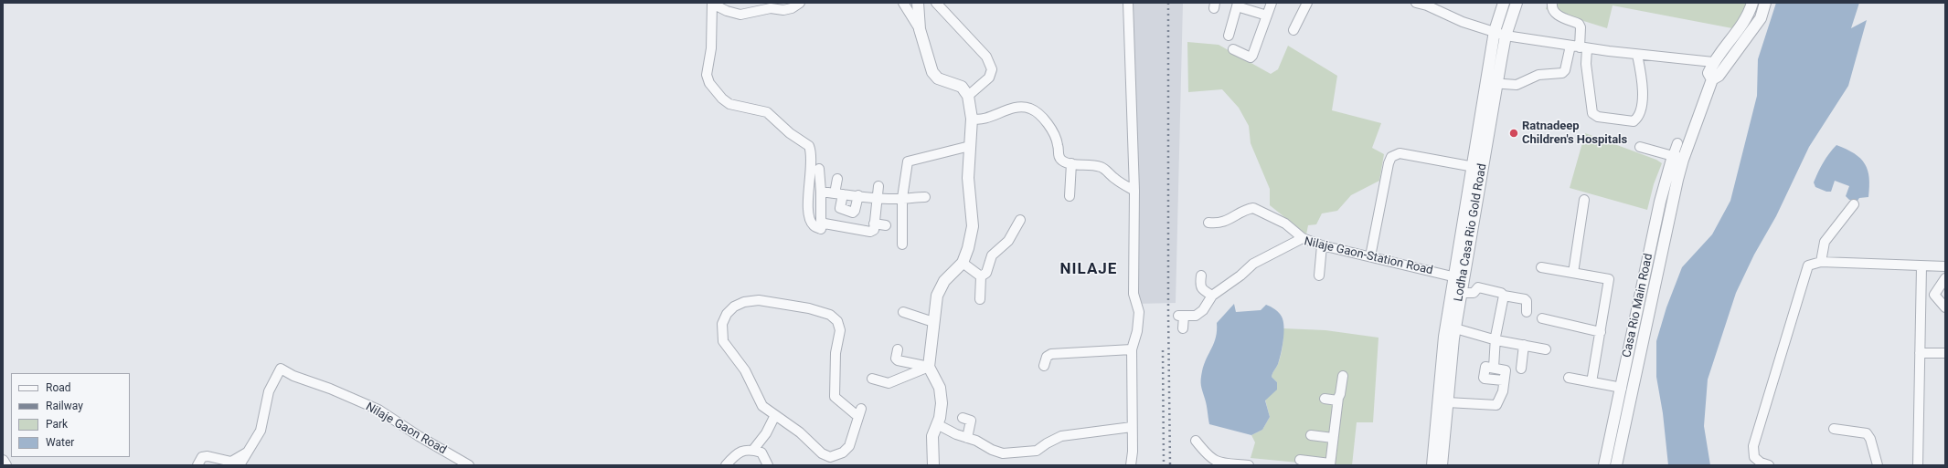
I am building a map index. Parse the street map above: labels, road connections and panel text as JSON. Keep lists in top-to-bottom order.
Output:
{
  "streets": {
    "street": [
      "Lodha Casa Rio Gold Road",
      "Nilaje Gaon-Station Road",
      "Casa Rio Main Road",
      "Nilaje Gaon Road"
    ]
  },
  "crossings": [
    ["Lodha Casa Rio Gold Road", "Nilaje Gaon-Station Road"]
  ],
  "districts": ["NILAJE"],
  "places": ["Ratnadeep Children's Hospitals"],
  "legend": [
    "Road",
    "Railway",
    "Park",
    "Water"
  ]
}
